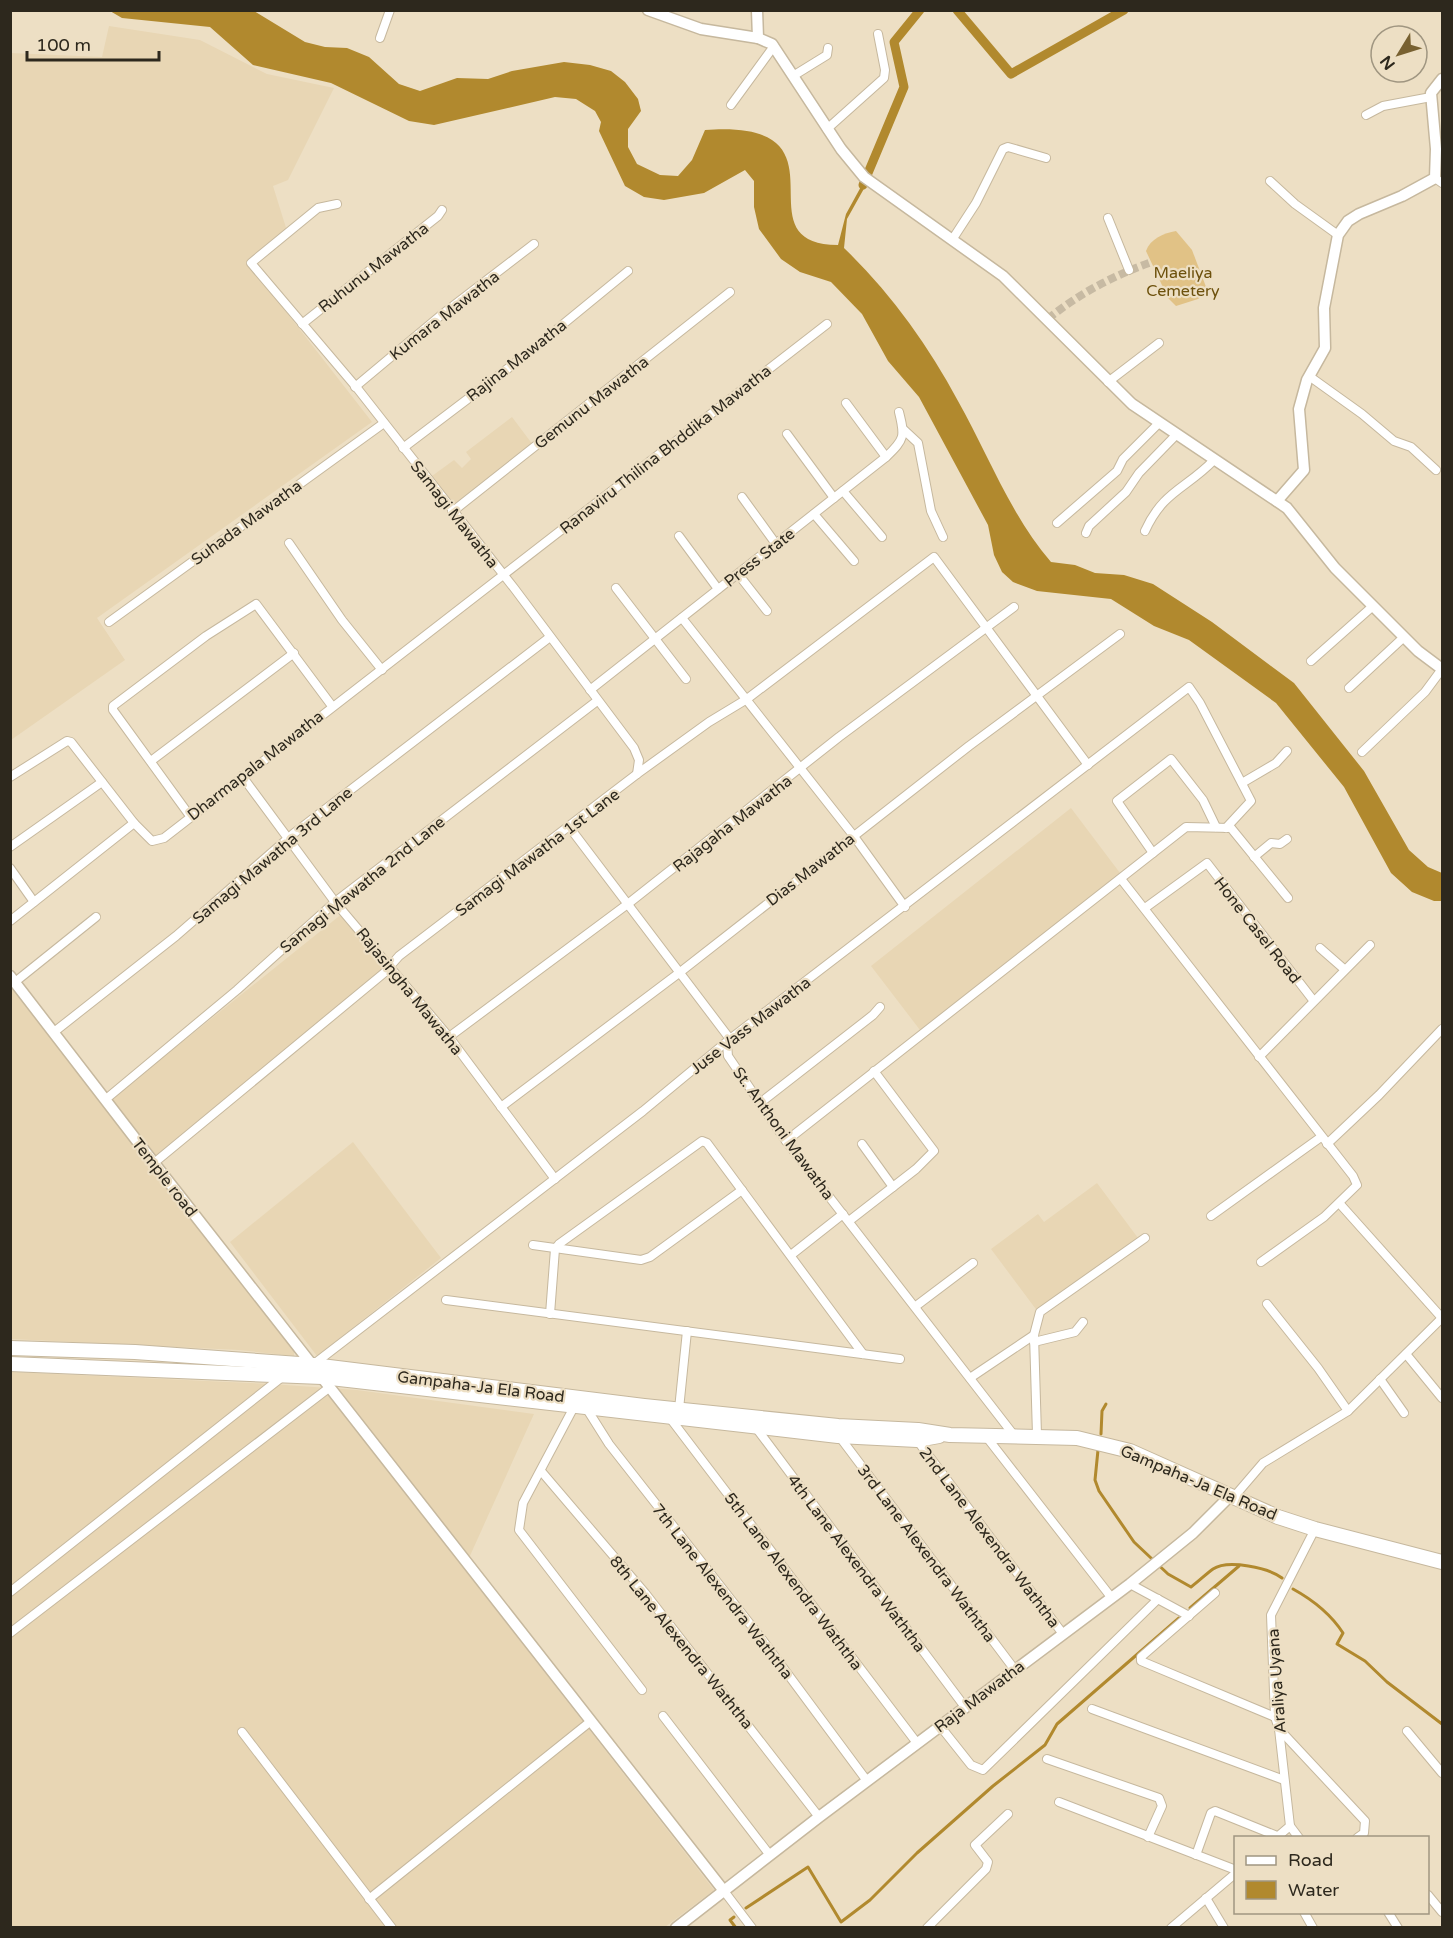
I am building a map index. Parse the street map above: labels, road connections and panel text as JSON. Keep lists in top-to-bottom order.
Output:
{
  "streets": {
    "highway": ["Gampaha-Ja Ela Road"],
    "street": [
      "Ruhunu Mawatha",
      "Kumara Mawatha",
      "Rajina Mawatha",
      "Gemunu Mawatha",
      "Ranaviru Thilina Bhddika Mawatha",
      "Samagi Mawatha",
      "Suhada Mawatha",
      "Press State",
      "Dharmapala Mawatha",
      "Rajagaha Mawatha",
      "Samagi Mawatha 1st Lane",
      "Samagi Mawatha 3rd Lane",
      "Dias Mawatha",
      "Samagi Mawatha 2nd Lane",
      "Hone Casel Road",
      "Rajasingha Mawatha",
      "Juse Vass Mawatha",
      "St. Anthoni Mawatha",
      "Temple road",
      "2nd Lane Alexendra Waththa",
      "3rd Lane Alexendra Waththa",
      "4th Lane Alexendra Waththa",
      "5th Lane Alexendra Waththa",
      "7th Lane Alexendra Waththa",
      "8th Lane Alexendra Waththa",
      "Araliya Uyana",
      "Raja Mawatha"
    ]
  },
  "crossings": [
    ["Ruhunu Mawatha", "Samagi Mawatha"],
    ["Kumara Mawatha", "Samagi Mawatha"],
    ["Rajina Mawatha", "Samagi Mawatha"],
    ["Gemunu Mawatha", "Samagi Mawatha"],
    ["Ranaviru Thilina Bhddika Mawatha", "Samagi Mawatha"],
    ["Ranaviru Thilina Bhddika Mawatha", "Dharmapala Mawatha"],
    ["Samagi Mawatha", "Suhada Mawatha"],
    ["Samagi Mawatha", "Press State"],
    ["Samagi Mawatha", "Dharmapala Mawatha"],
    ["Samagi Mawatha", "Samagi Mawatha 1st Lane"],
    ["Samagi Mawatha", "Samagi Mawatha 3rd Lane"],
    ["Samagi Mawatha", "Samagi Mawatha 2nd Lane"],
    ["Dharmapala Mawatha", "Rajasingha Mawatha"],
    ["Rajagaha Mawatha", "Samagi Mawatha 1st Lane"],
    ["Rajagaha Mawatha", "Rajasingha Mawatha"],
    ["Rajagaha Mawatha", "St. Anthoni Mawatha"],
    ["Samagi Mawatha 1st Lane", "Rajasingha Mawatha"],
    ["Samagi Mawatha 1st Lane", "St. Anthoni Mawatha"],
    ["Samagi Mawatha 1st Lane", "Temple road"],
    ["Samagi Mawatha 3rd Lane", "Rajasingha Mawatha"],
    ["Samagi Mawatha 3rd Lane", "Temple road"],
    ["Dias Mawatha", "Rajasingha Mawatha"],
    ["Dias Mawatha", "St. Anthoni Mawatha"],
    ["Samagi Mawatha 2nd Lane", "Rajasingha Mawatha"],
    ["Samagi Mawatha 2nd Lane", "Temple road"],
    ["Rajasingha Mawatha", "Juse Vass Mawatha"],
    ["Juse Vass Mawatha", "St. Anthoni Mawatha"],
    ["Juse Vass Mawatha", "Temple road"],
    ["Juse Vass Mawatha", "Gampaha-Ja Ela Road"],
    ["St. Anthoni Mawatha", "Gampaha-Ja Ela Road"],
    ["Temple road", "Gampaha-Ja Ela Road"],
    ["Temple road", "Raja Mawatha"],
    ["Gampaha-Ja Ela Road", "2nd Lane Alexendra Waththa"],
    ["Gampaha-Ja Ela Road", "3rd Lane Alexendra Waththa"],
    ["Gampaha-Ja Ela Road", "4th Lane Alexendra Waththa"],
    ["Gampaha-Ja Ela Road", "5th Lane Alexendra Waththa"],
    ["Gampaha-Ja Ela Road", "7th Lane Alexendra Waththa"],
    ["Gampaha-Ja Ela Road", "Araliya Uyana"],
    ["Gampaha-Ja Ela Road", "Raja Mawatha"],
    ["2nd Lane Alexendra Waththa", "Raja Mawatha"],
    ["3rd Lane Alexendra Waththa", "Raja Mawatha"],
    ["4th Lane Alexendra Waththa", "Raja Mawatha"],
    ["5th Lane Alexendra Waththa", "Raja Mawatha"],
    ["7th Lane Alexendra Waththa", "Raja Mawatha"],
    ["8th Lane Alexendra Waththa", "Raja Mawatha"]
  ],
  "parks": ["Maeliya Cemetery"],
  "legend": ["Road", "Water"],
  "scale_bar": "100 m",
  "north": "bottom left"
}
